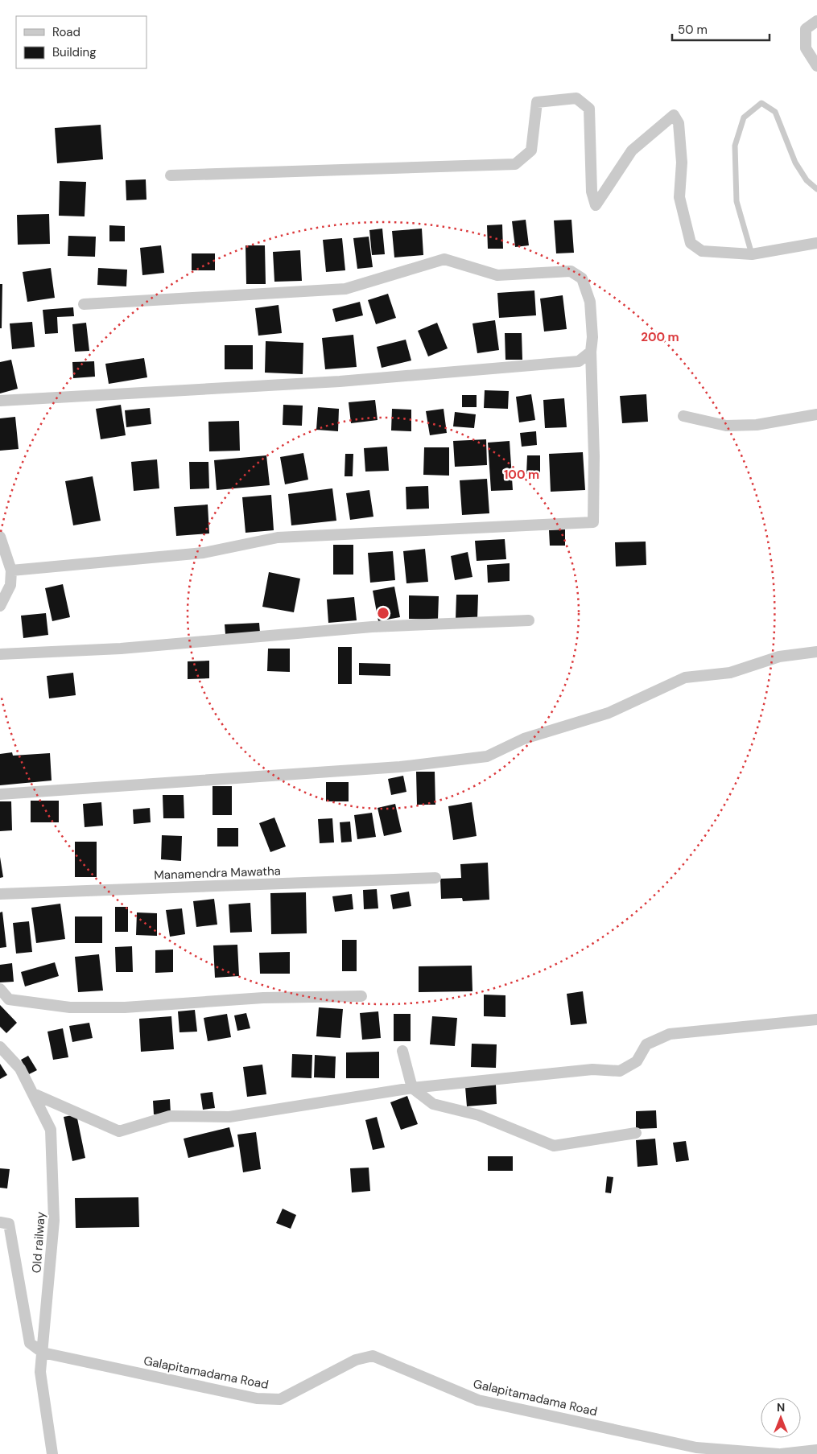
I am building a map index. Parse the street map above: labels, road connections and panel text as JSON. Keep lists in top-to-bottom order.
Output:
{
  "streets": {
    "street": ["Manamendra Mawatha", "Old railway", "Galapitamadama Road"]
  },
  "crossings": [
    ["Old railway", "Galapitamadama Road"]
  ],
  "legend": ["Road", "Building"],
  "scale_bar": "50 m",
  "north": "top",
  "rings": ["200 m", "100 m"]
}
